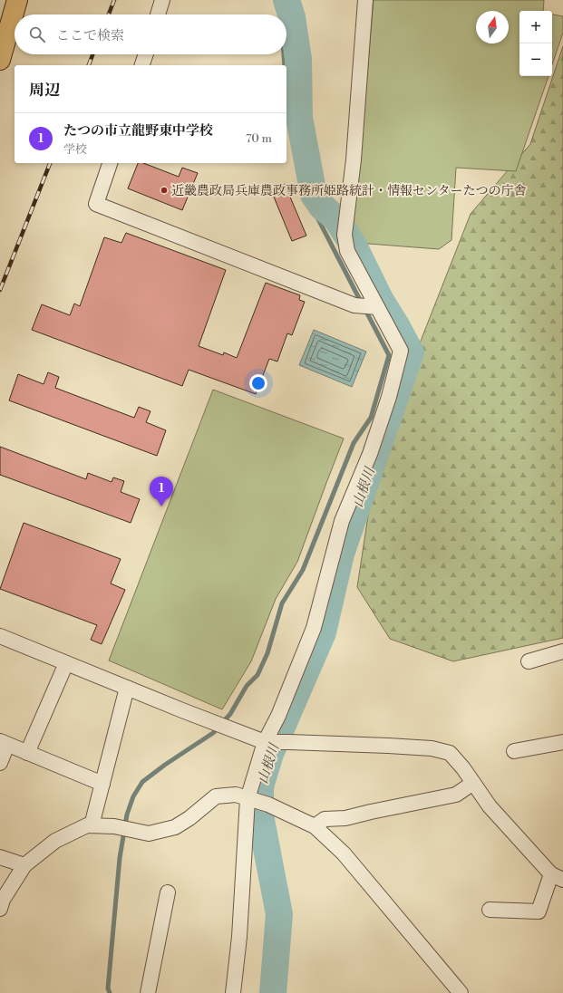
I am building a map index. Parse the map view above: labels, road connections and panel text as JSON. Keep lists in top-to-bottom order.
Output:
{
  "water": ["山根川"],
  "places": ["近畿農政局兵庫農政事務所姫路統計・情報センターたつの庁舎"],
  "north": "top",
  "page": {
    "map_buttons": ["+", "−"],
    "search": "ここで検索",
    "heading": "周辺",
    "list": [
      {
        "mark": "1",
        "name": "たつの市立龍野東中学校",
        "note": "学校",
        "value": "70 m"
      }
    ],
    "pins": "1"
  }
}
